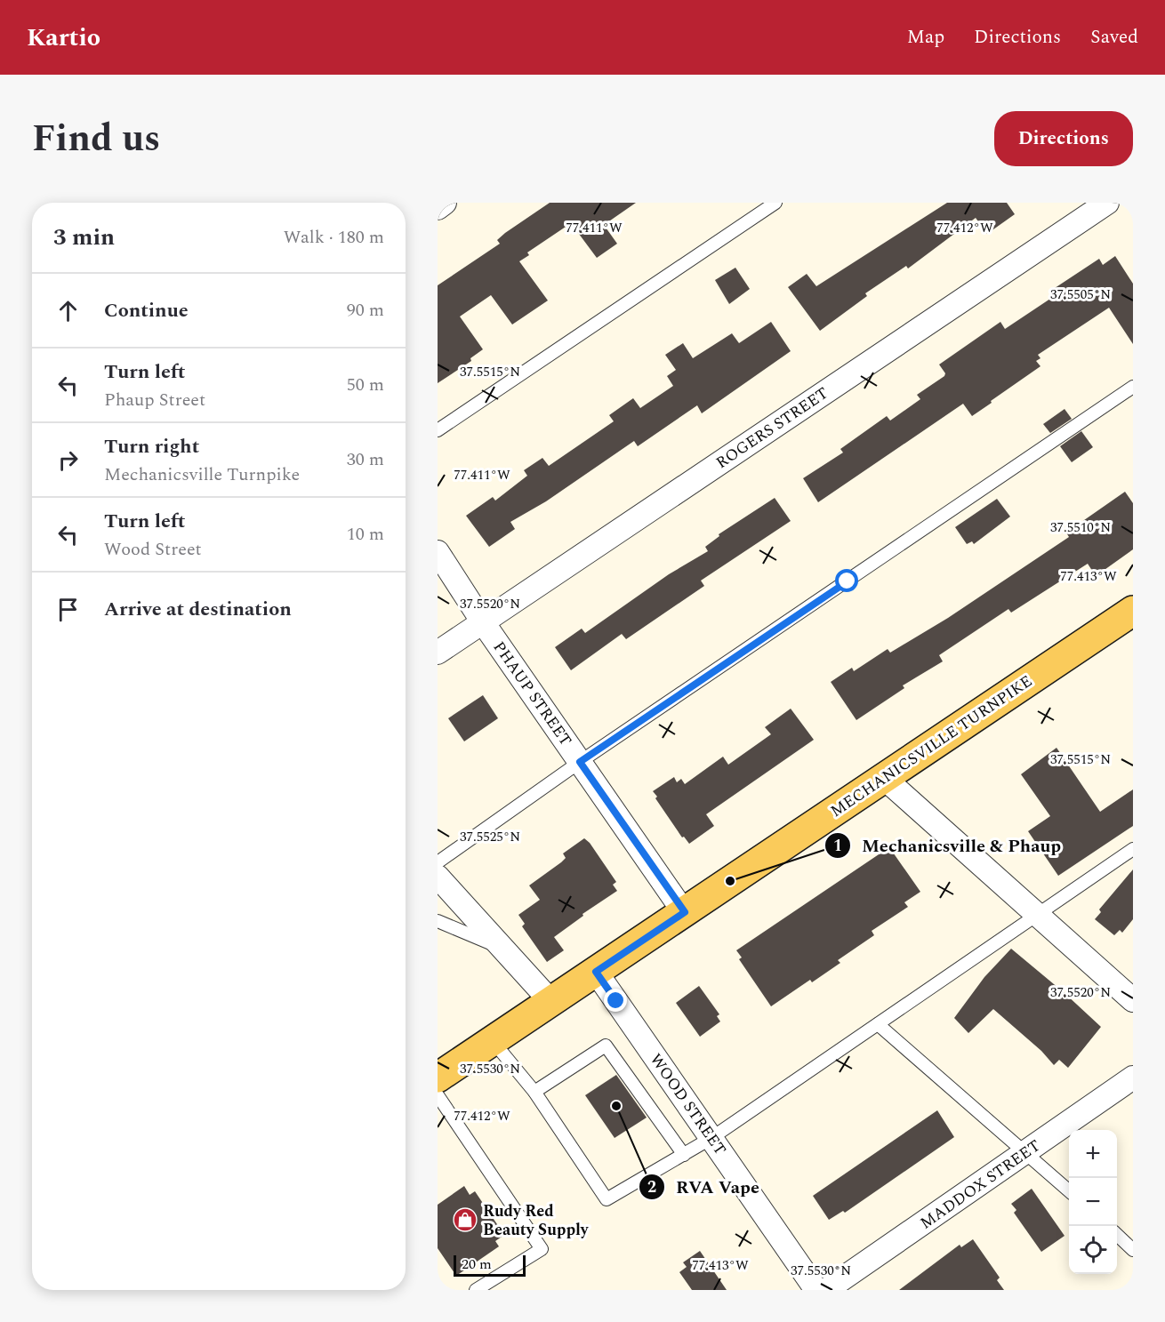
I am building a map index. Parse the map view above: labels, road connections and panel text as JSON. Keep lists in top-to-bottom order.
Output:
{
  "streets": {
    "main road": ["MECHANICSVILLE TURNPIKE"],
    "street": [
      "ROGERS STREET",
      "PHAUP STREET",
      "WOOD STREET",
      "MADDOX STREET"
    ]
  },
  "crossings": [
    ["ROGERS STREET", "PHAUP STREET"],
    ["PHAUP STREET", "MECHANICSVILLE TURNPIKE"],
    ["MECHANICSVILLE TURNPIKE", "WOOD STREET"]
  ],
  "places": {
    "other": ["Mechanicsville & Phaup", "RVA Vape"],
    "shop": ["Rudy Red Beauty Supply"]
  },
  "scale_bar": "20 m",
  "page": {
    "header": "Kartio",
    "nav": ["Map", "Directions", "Saved"],
    "title": "Find us",
    "buttons": "Directions",
    "heading": ["3 min", "Walk · 180 m"],
    "list": [
      ["Continue", "90 m"],
      ["Turn left", "Phaup Street", "50 m"],
      ["Turn right", "Mechanicsville Turnpike", "30 m"],
      ["Turn left", "Wood Street", "10 m"],
      "Arrive at destination"
    ],
    "map_buttons": ["+", "−"],
    "scale": "20 m"
  },
  "coordinates": [
    "77.411°W",
    "77.412°W",
    "37.5505°N",
    "37.5515°N",
    "37.5510°N",
    "77.413°W",
    "37.5520°N",
    "37.5525°N",
    "37.5530°N"
  ]
}
